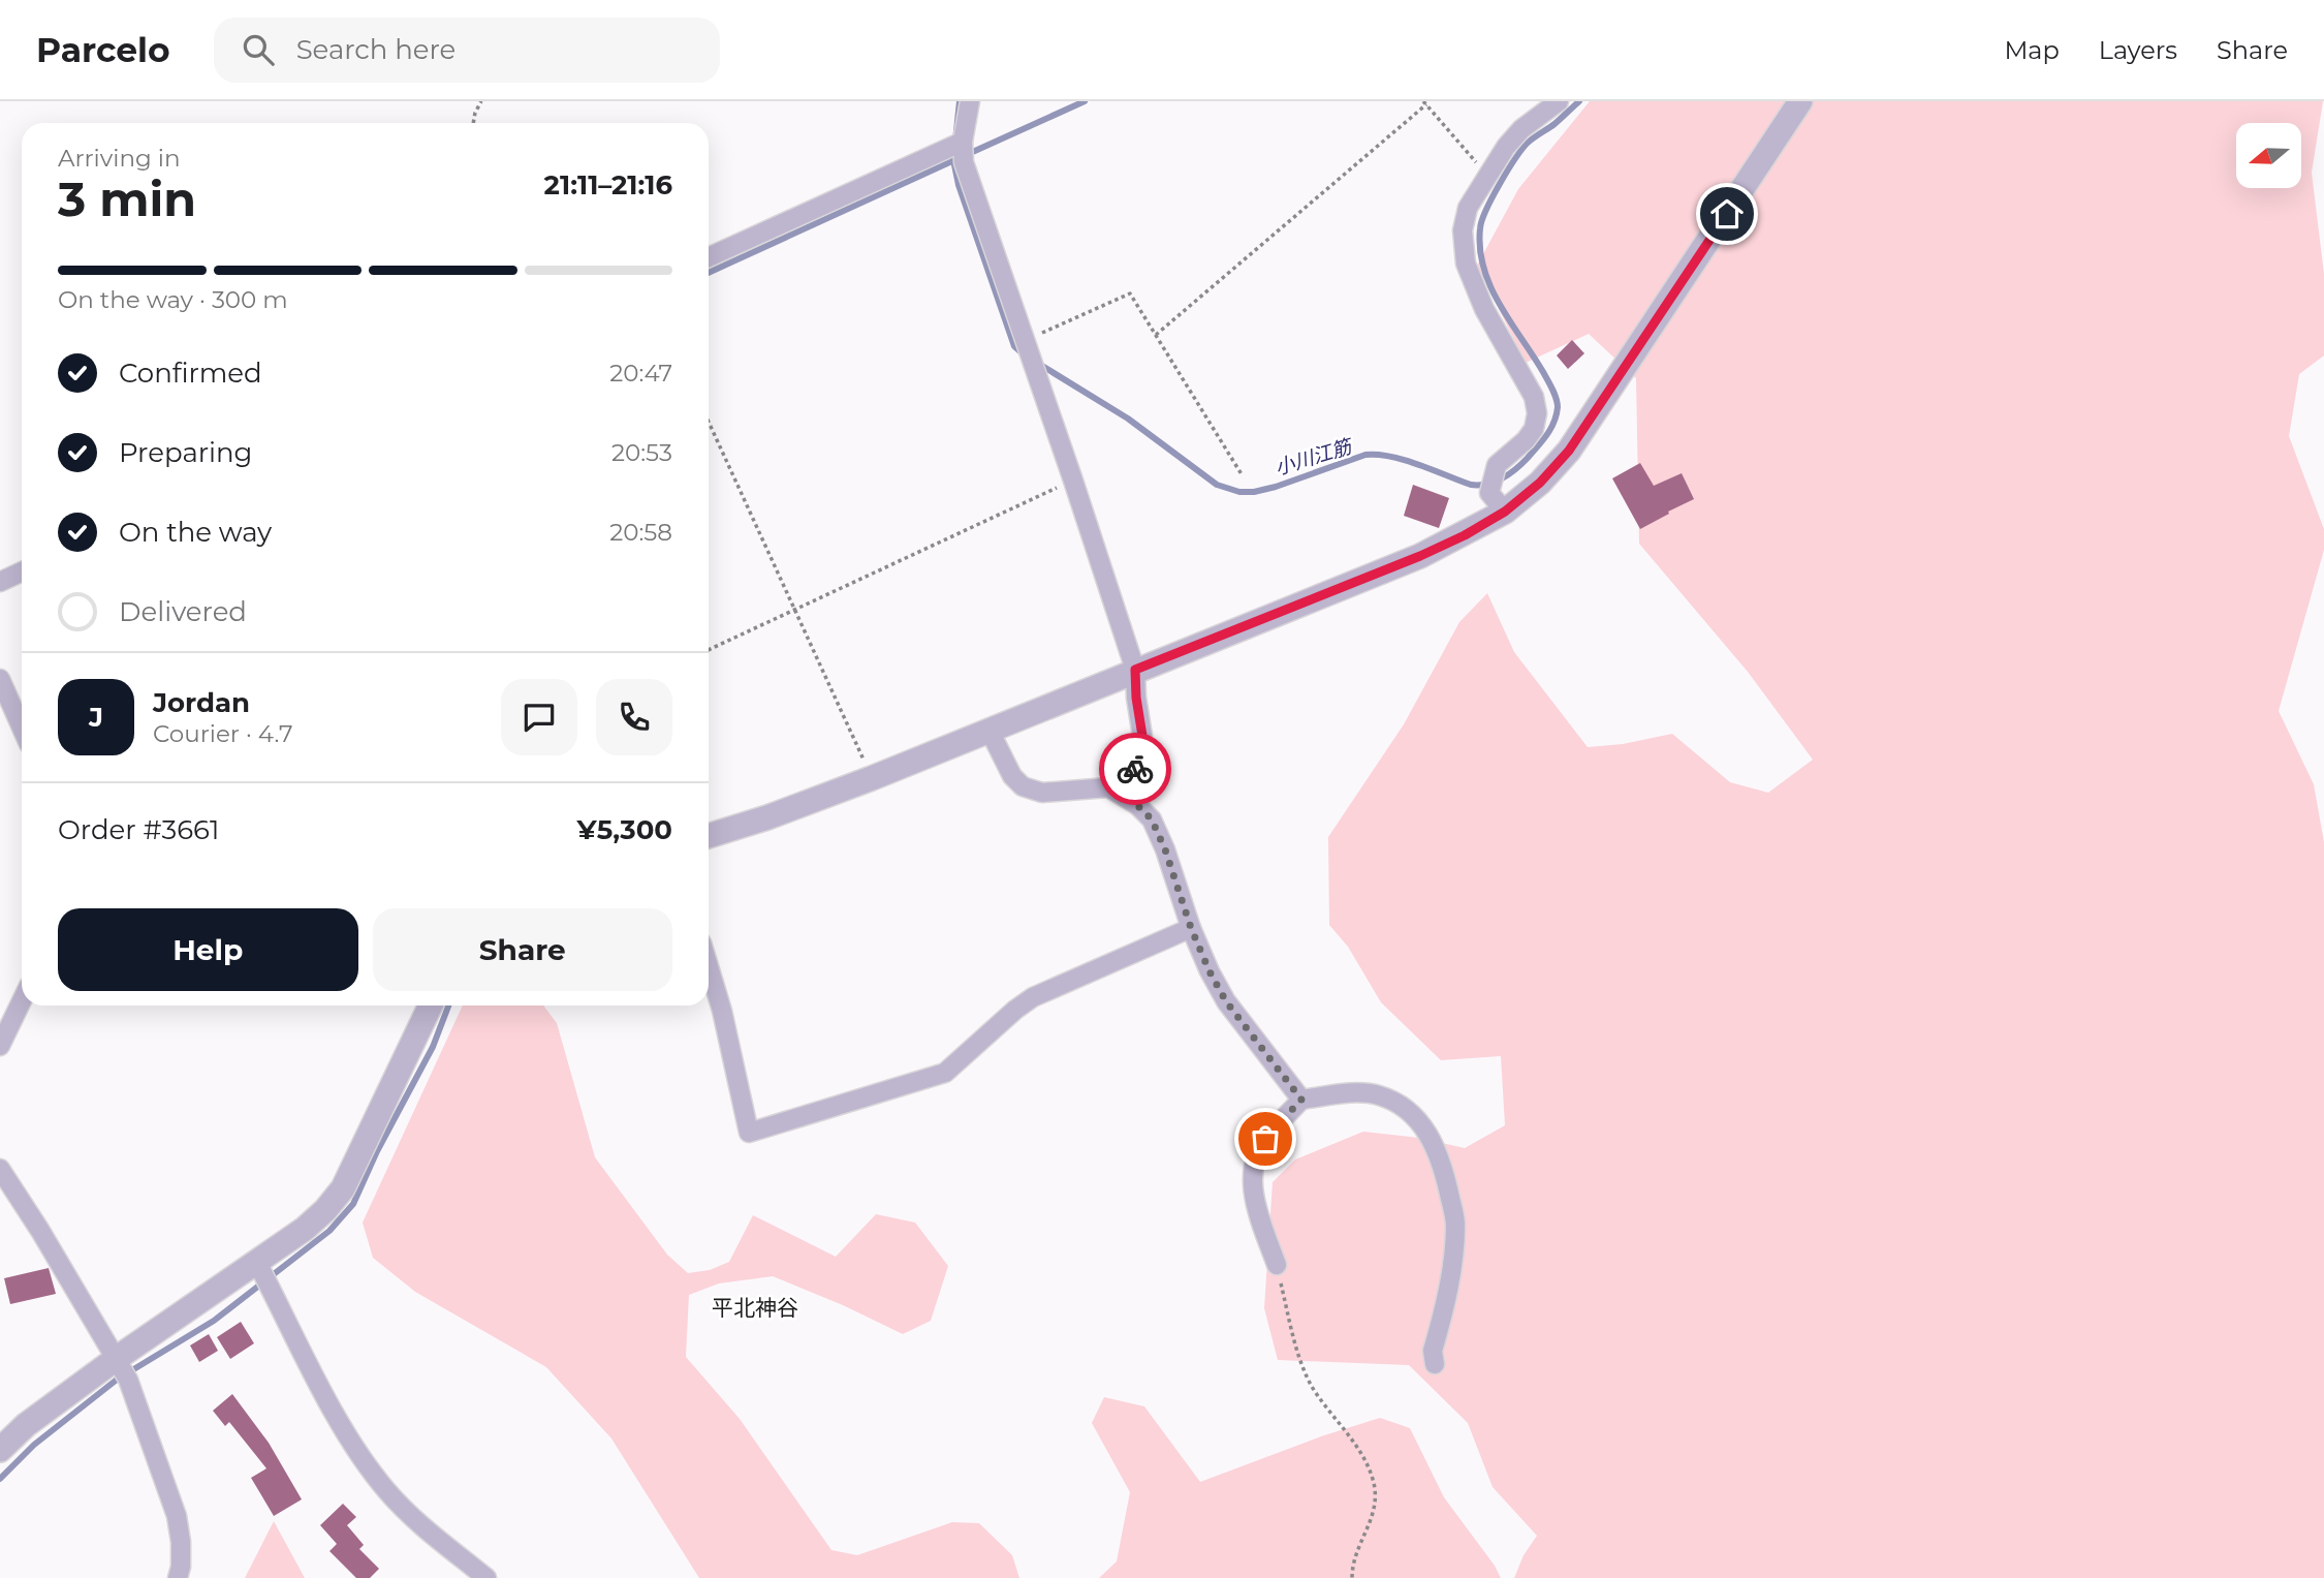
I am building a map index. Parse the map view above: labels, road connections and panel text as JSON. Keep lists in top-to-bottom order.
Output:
{
  "districts": ["平北神谷"],
  "water": ["小川江筋"],
  "north": "left",
  "page": {
    "header": "Parcelo",
    "search": "Search here",
    "nav": ["Map", "Layers", "Share"],
    "heading": ["3 min", "Arriving in", "21:11–21:16"],
    "panel": [
      "Jordan",
      "Courier · 4.7",
      "Order #3661",
      "¥5,300"
    ],
    "bar": "On the way · 300 m",
    "list": [
      ["Confirmed", "20:47"],
      ["Preparing", "20:53"],
      ["On the way", "20:58"],
      "Delivered"
    ],
    "round": "J",
    "buttons": ["Help", "Share"]
  }
}
